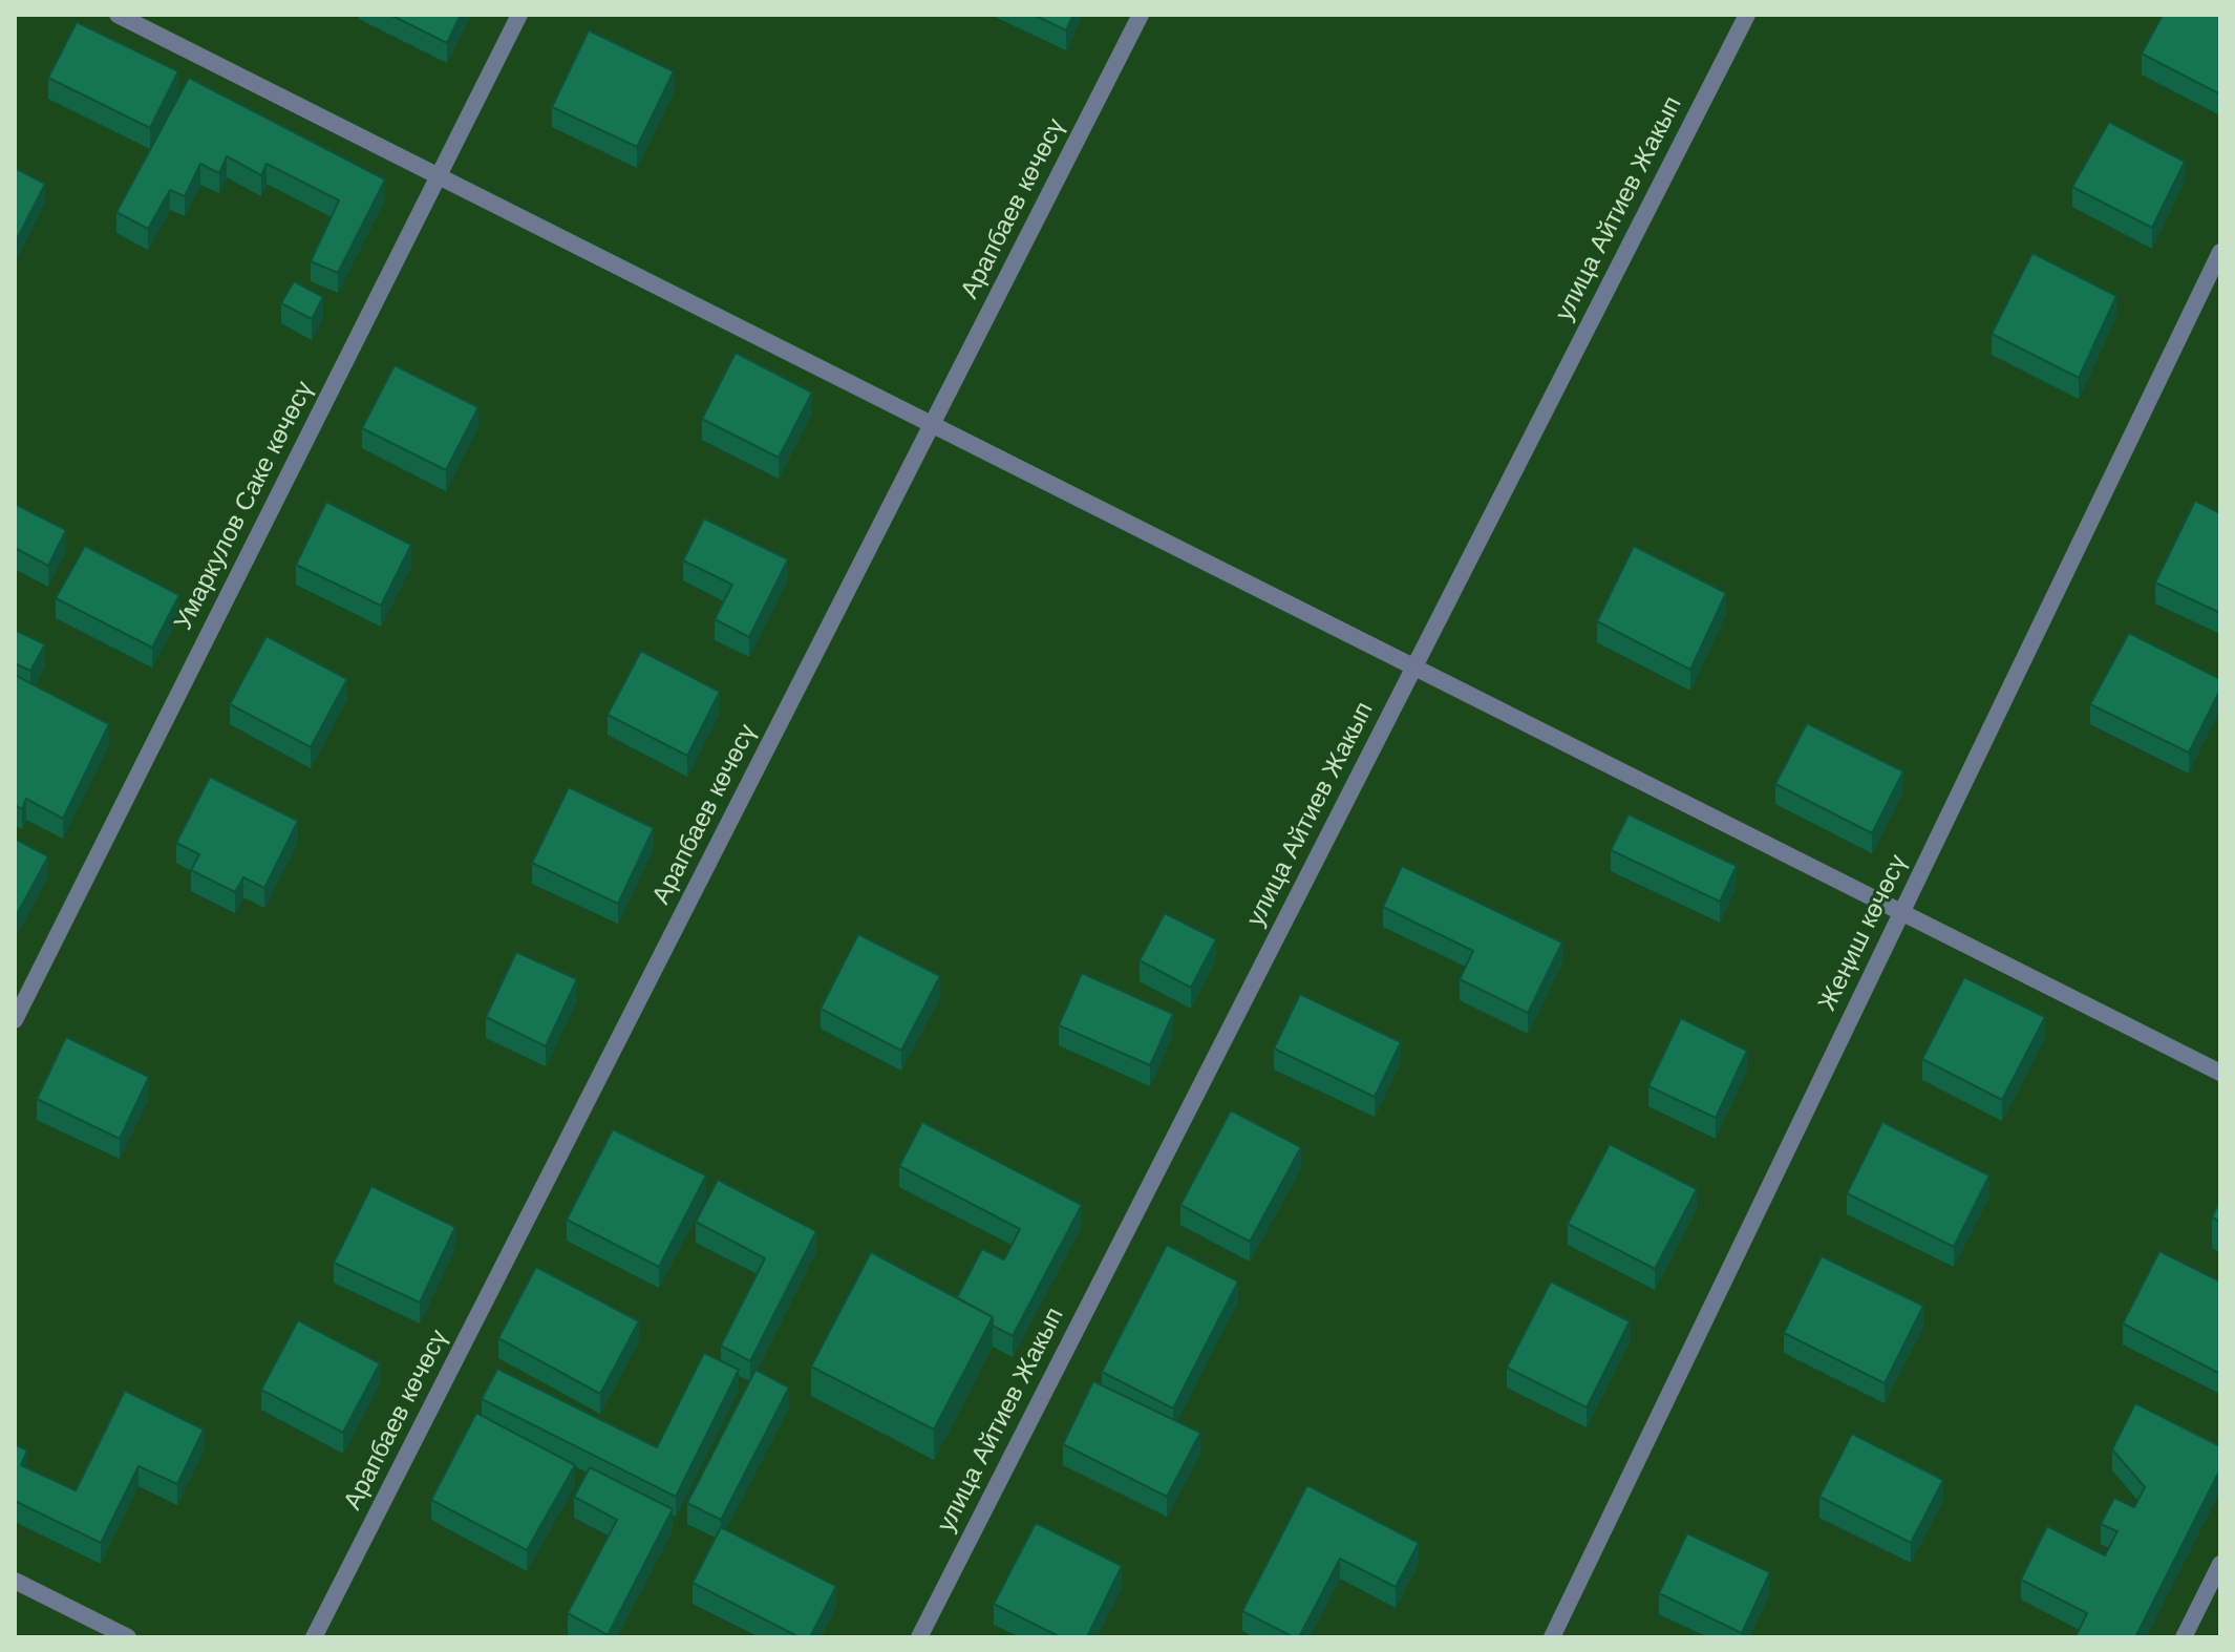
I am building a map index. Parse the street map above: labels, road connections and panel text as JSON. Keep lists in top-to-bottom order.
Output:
{
  "streets": {
    "street": [
      "Арапбаев көчөсү",
      "улица Айтиев Жакып",
      "Умаркулов Саке көчөсү",
      "Жеңиш көчөсү"
    ]
  }
}
